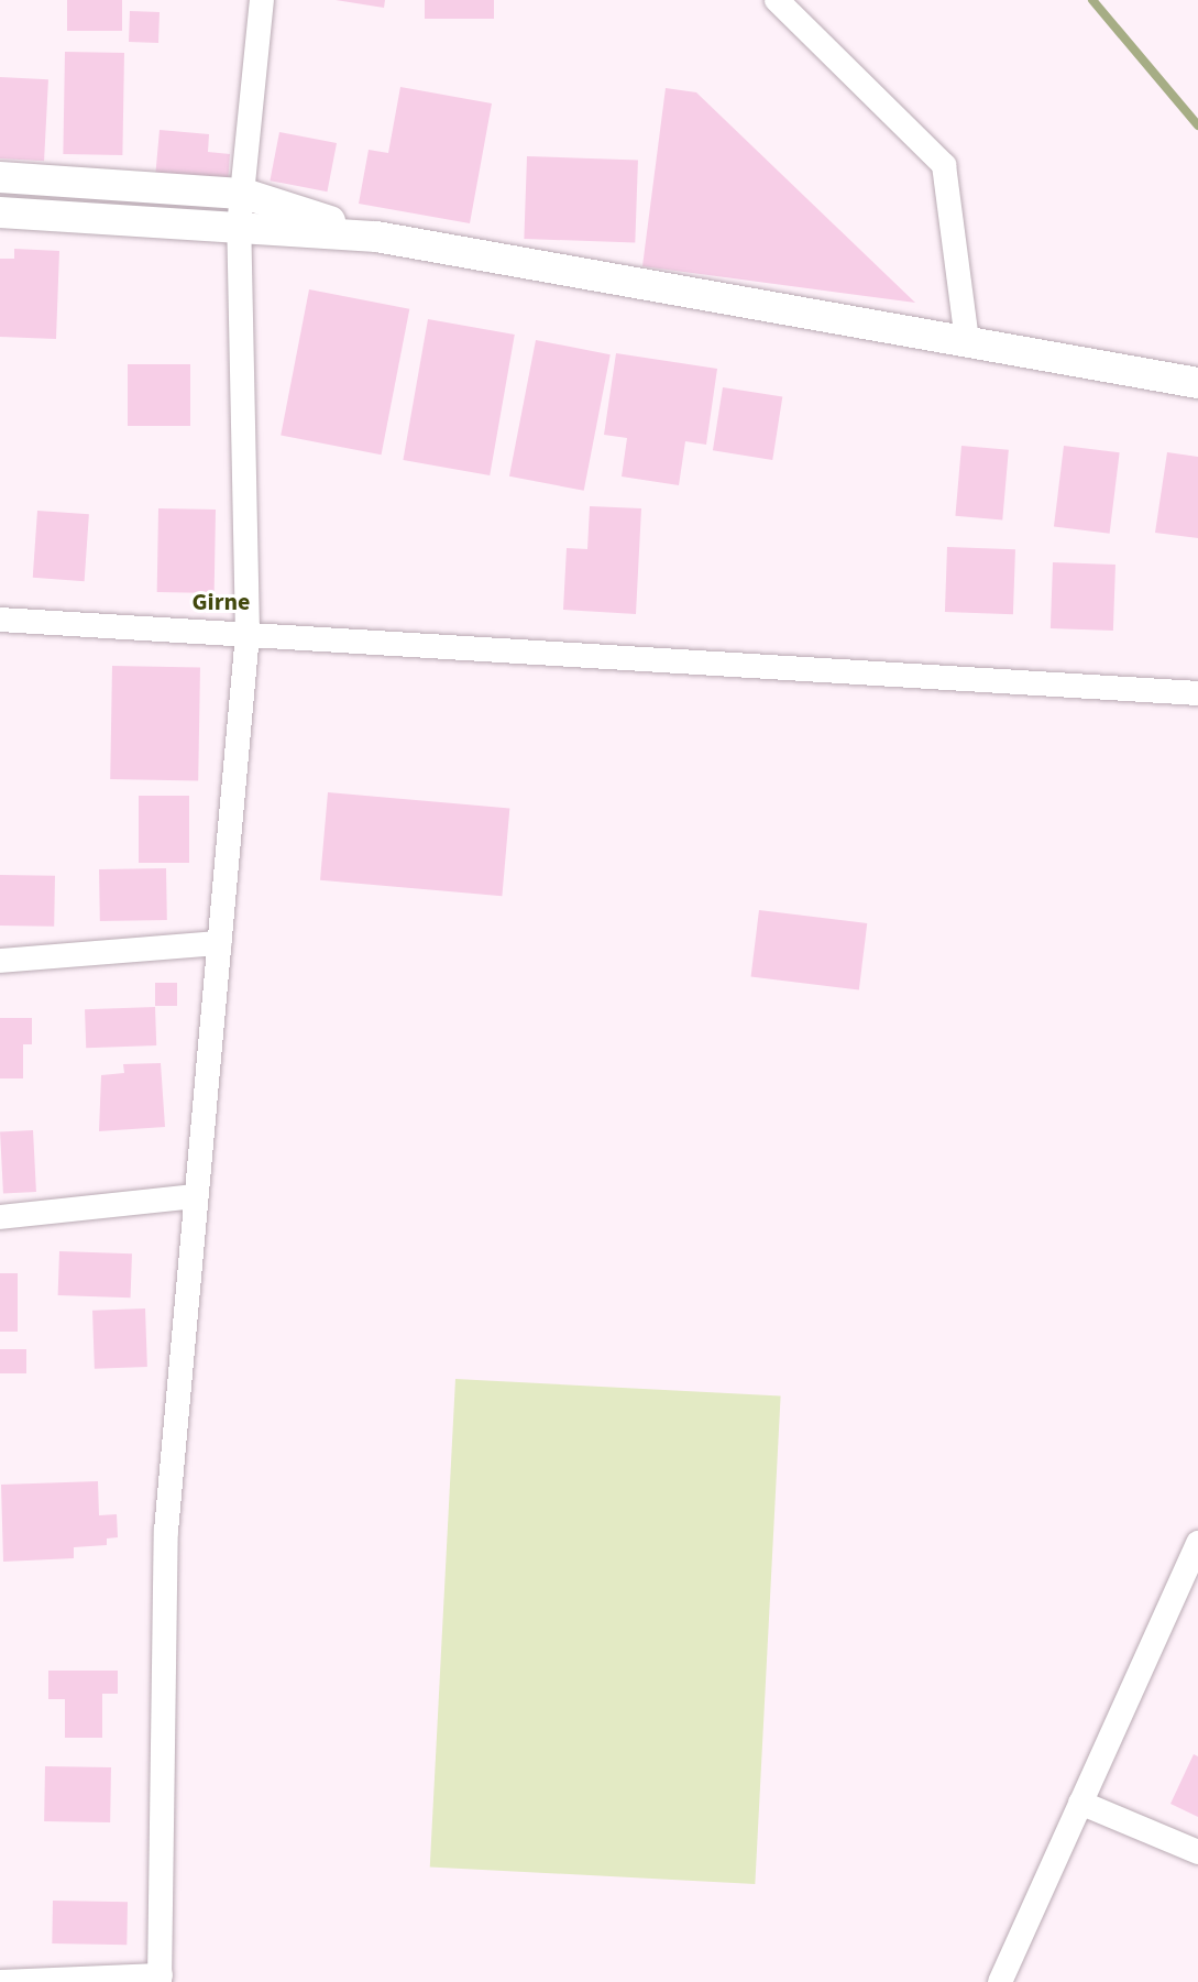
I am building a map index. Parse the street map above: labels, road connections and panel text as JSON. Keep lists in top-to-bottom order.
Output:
{
  "districts": ["Girne"]
}
